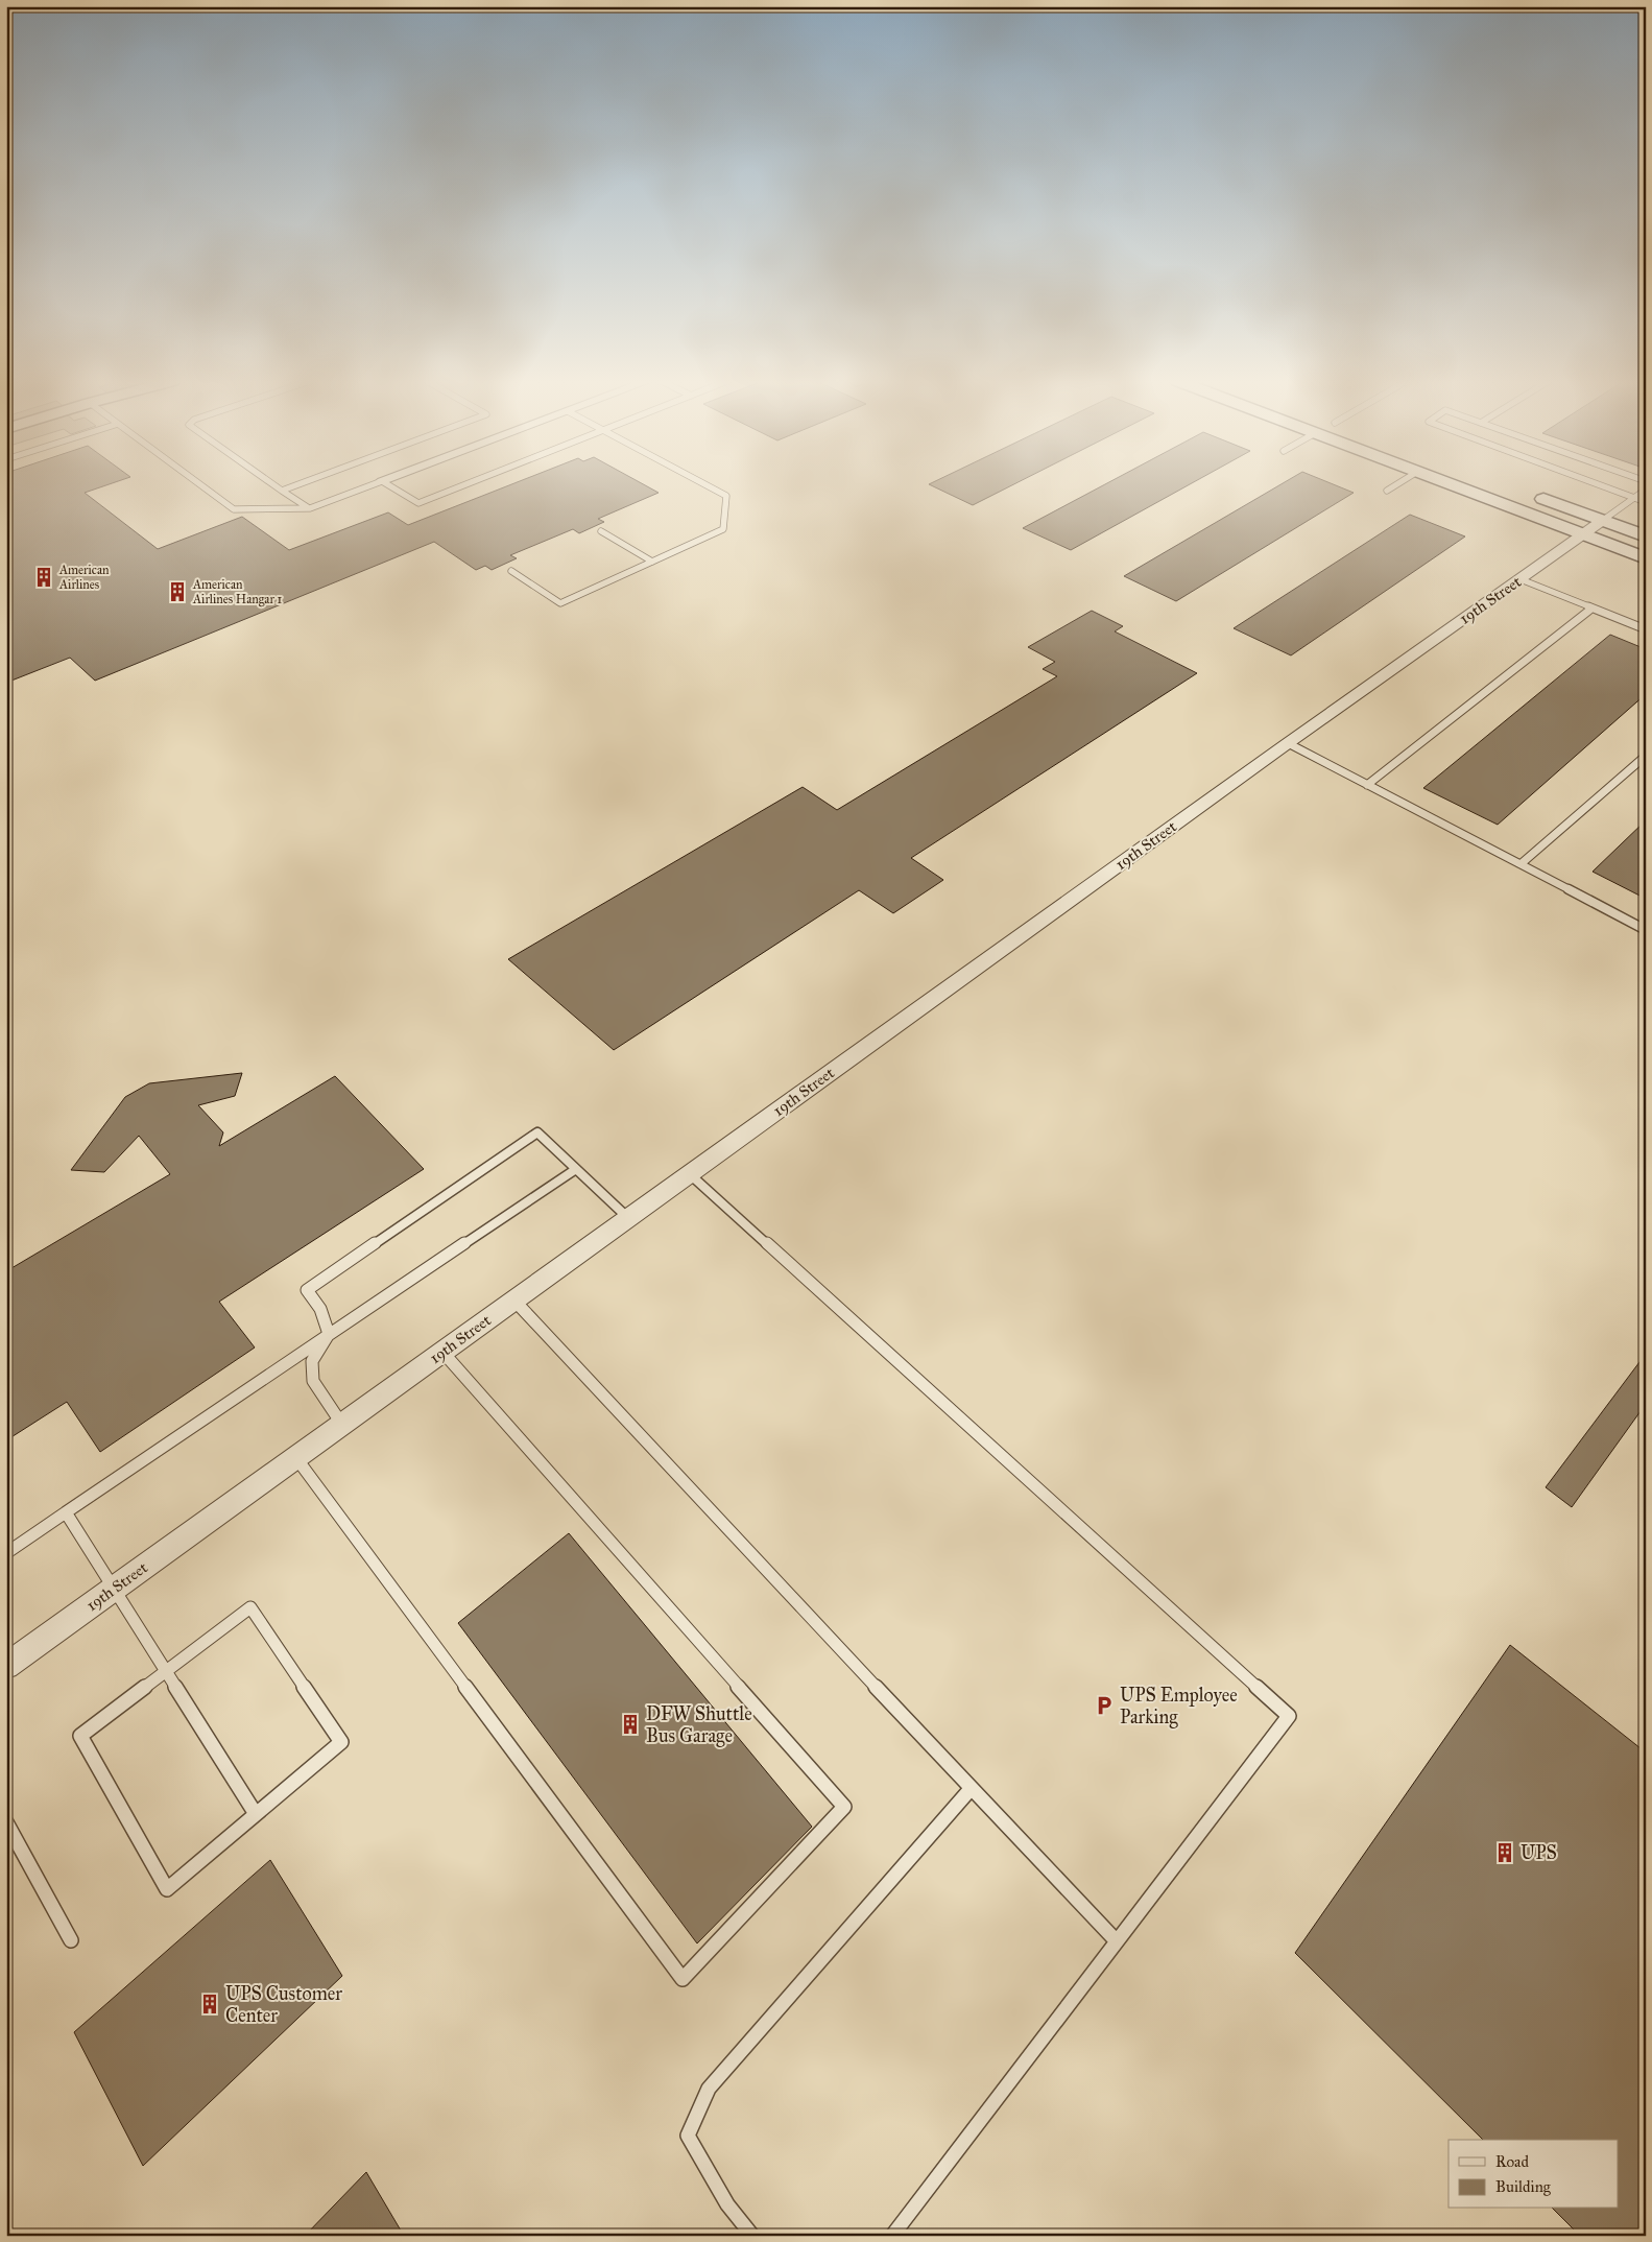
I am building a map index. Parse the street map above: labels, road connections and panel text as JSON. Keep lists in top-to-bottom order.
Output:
{
  "streets": {
    "street": ["19th Street"]
  },
  "places": {
    "building": [
      "American Airlines",
      "American Airlines Hangar 1",
      "DFW Shuttle Bus Garage",
      "UPS",
      "UPS Customer Center"
    ],
    "parking": ["UPS Employee Parking"]
  },
  "legend": ["Road", "Building"]
}
